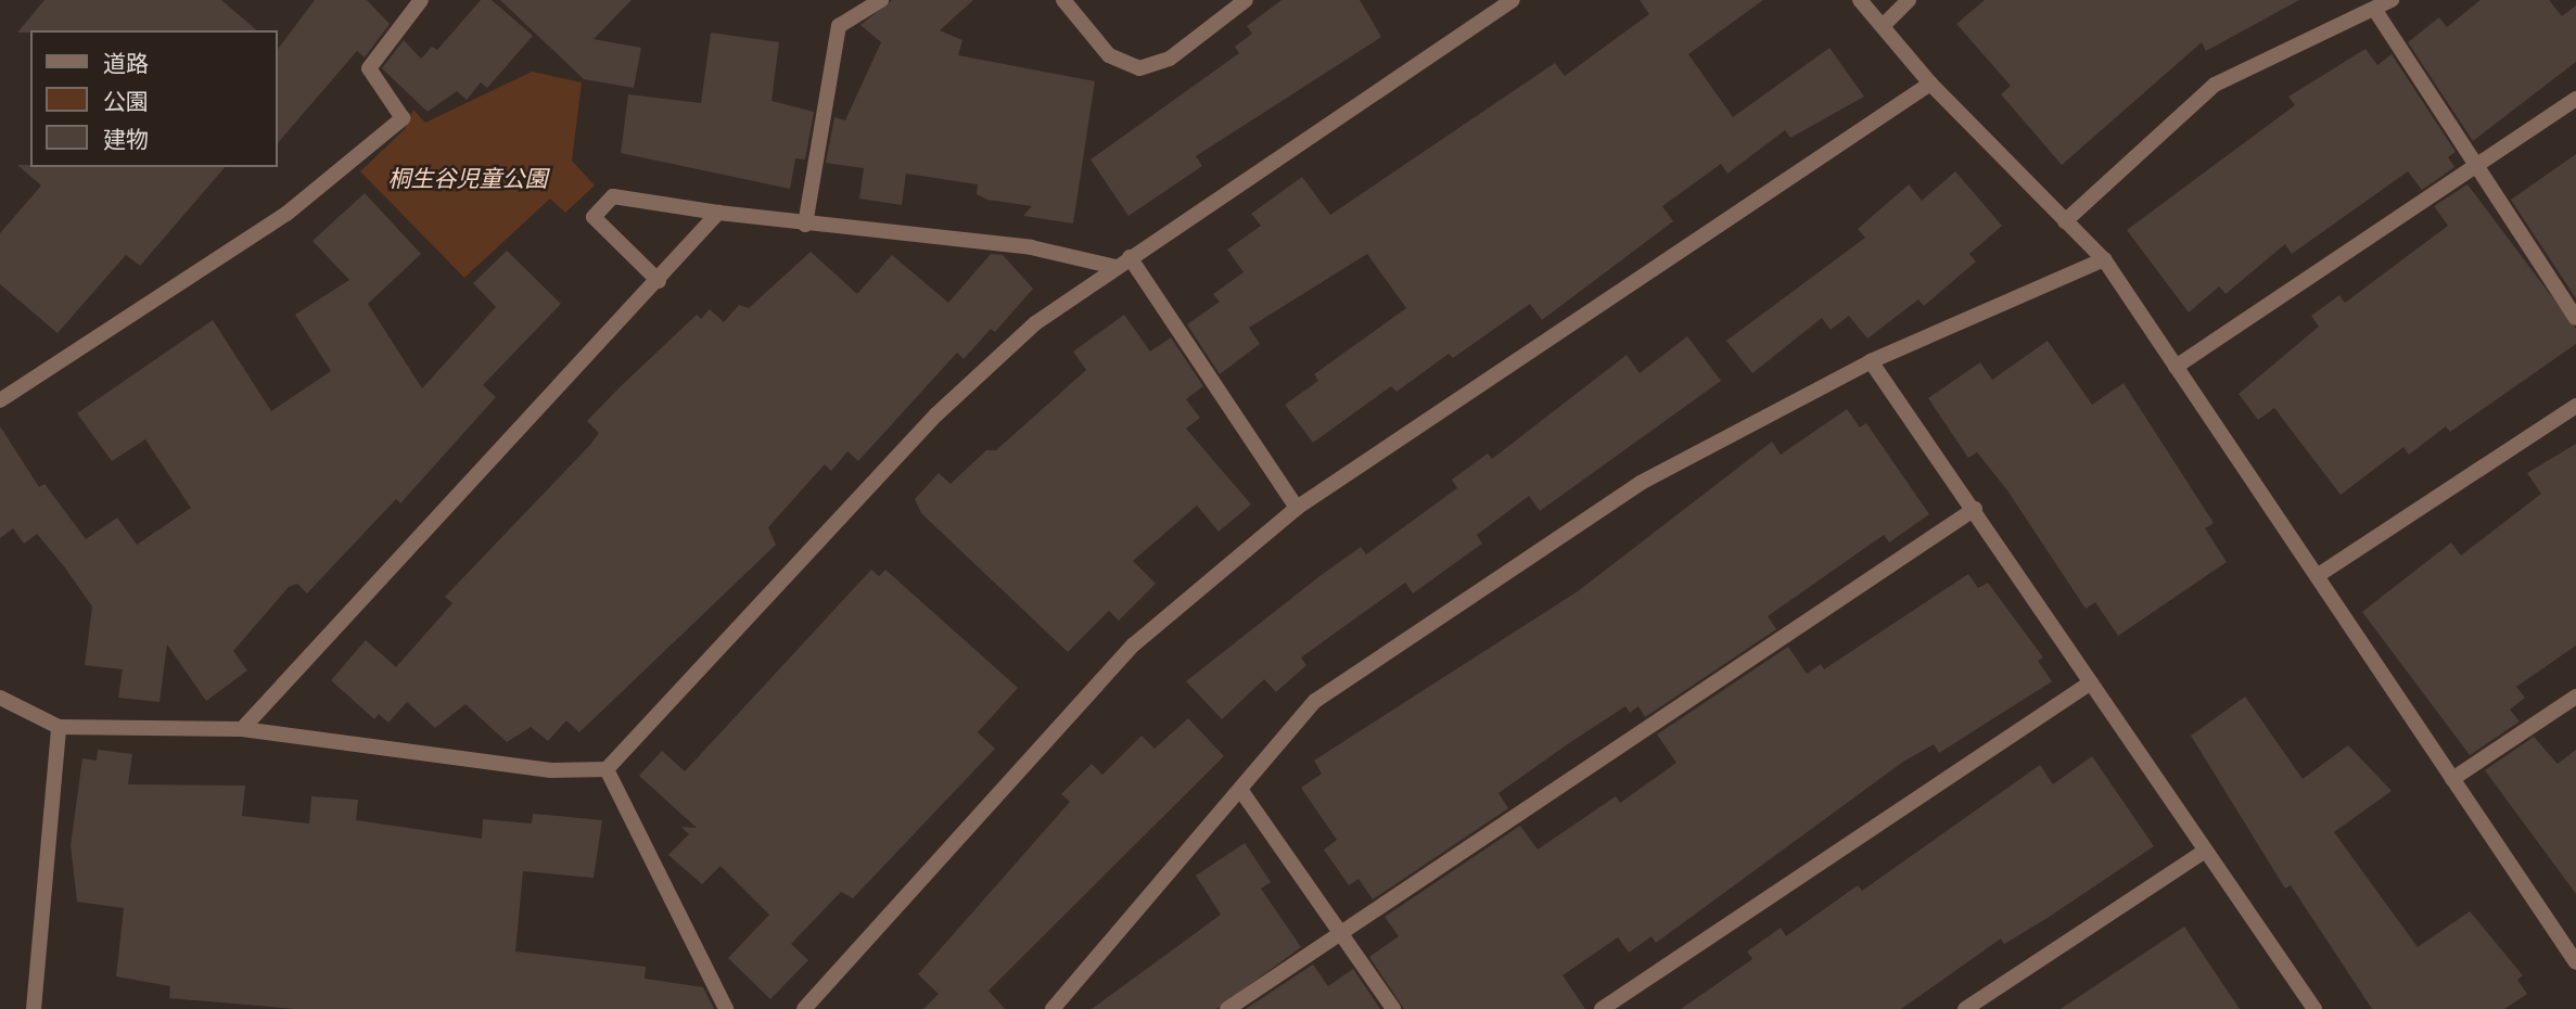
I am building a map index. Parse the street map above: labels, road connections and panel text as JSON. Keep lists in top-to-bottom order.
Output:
{
  "parks": ["桐生谷児童公園"],
  "legend": ["道路", "公園", "建物"]
}
